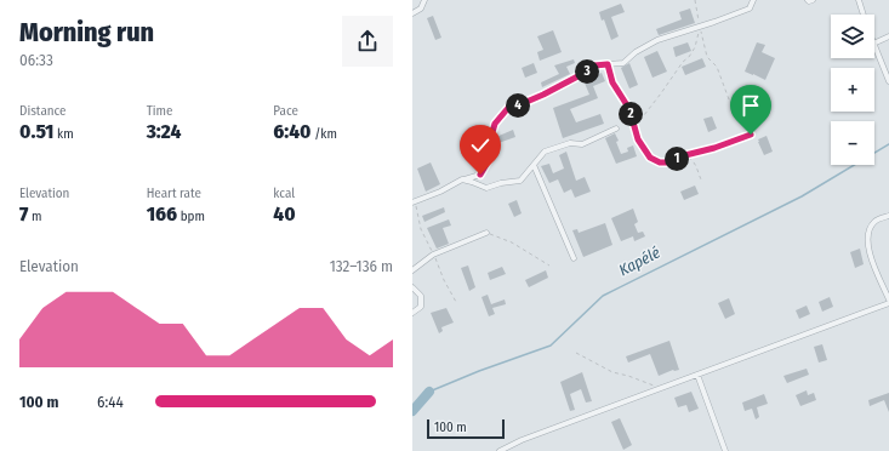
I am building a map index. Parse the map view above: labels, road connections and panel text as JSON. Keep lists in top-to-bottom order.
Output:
{
  "water": ["Kapélé"],
  "scale_bar": "100 m",
  "page": {
    "heading": ["Morning run", "06:33"],
    "map_buttons": ["+", "−"],
    "pins": [
      "3",
      "4",
      "2",
      "1"
    ],
    "stats": [
      ["Distance", "0.51 km"],
      ["Time", "3:24"],
      ["Pace", "6:40 /km"],
      ["Elevation", "7 m"],
      ["Heart rate", "166 bpm"],
      ["kcal", "40"]
    ],
    "chart": ["Elevation", "132–136 m"],
    "list": [
      {
        "name": "100 m",
        "note": "6:44"
      }
    ],
    "scale": "100 m"
  }
}
